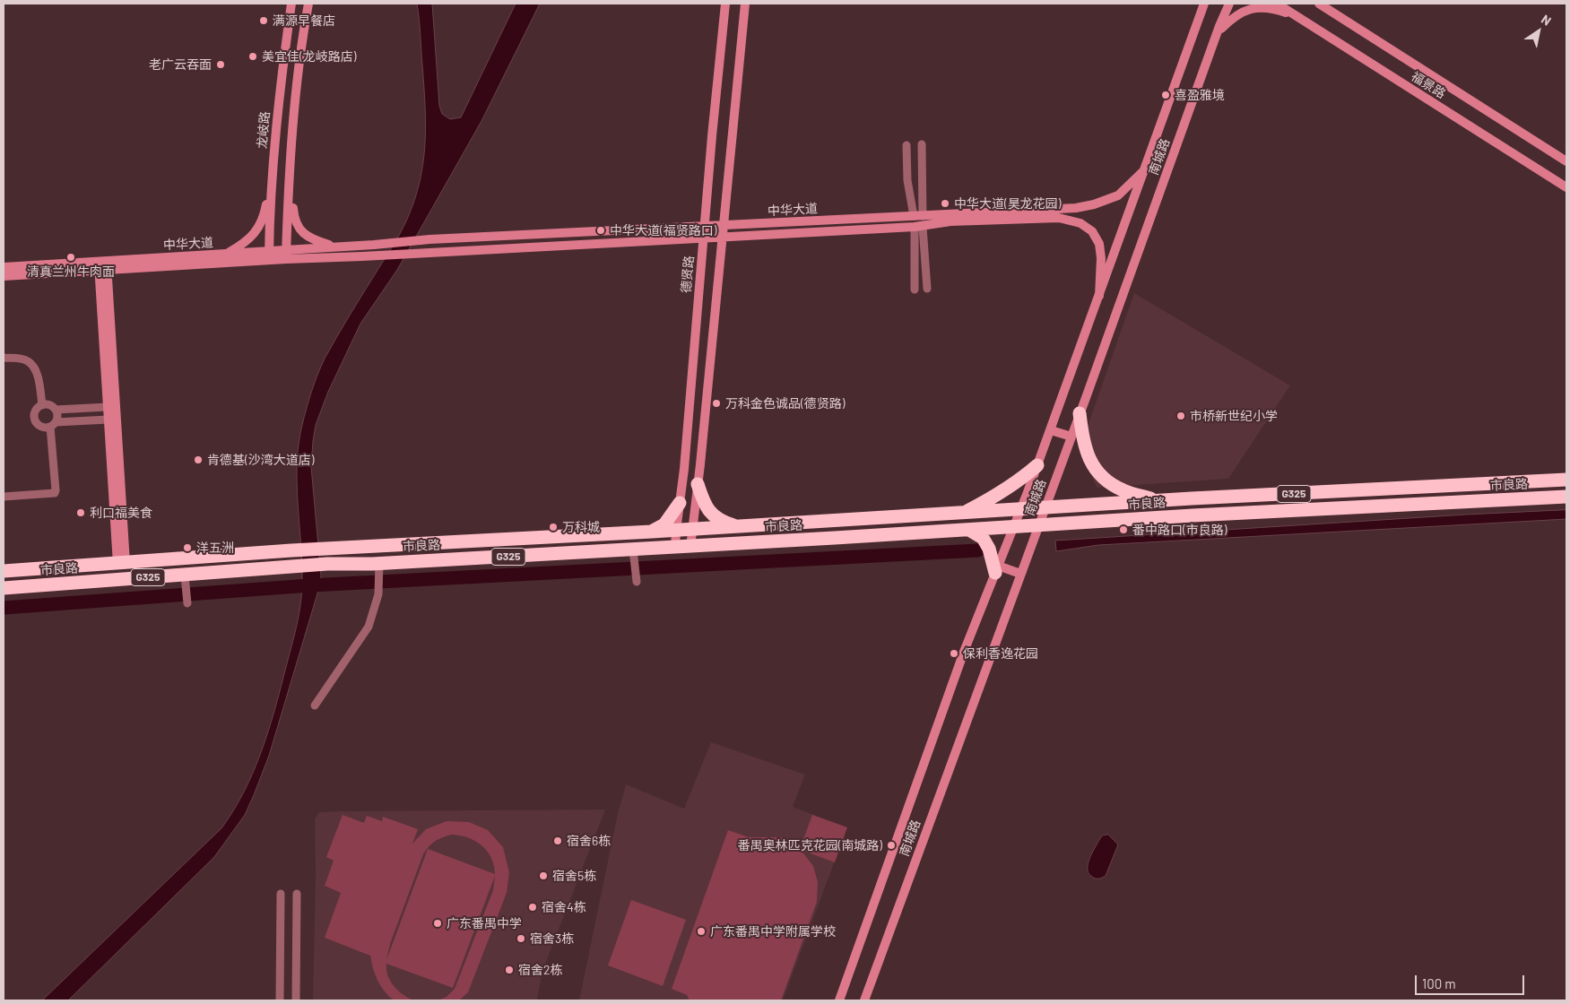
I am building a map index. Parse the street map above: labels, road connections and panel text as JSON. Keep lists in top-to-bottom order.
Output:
{
  "streets": {
    "highway": ["市良路", "G325"],
    "street": [
      "福景路",
      "龙岐路",
      "南城路",
      "中华大道",
      "德贤路"
    ]
  },
  "crossings": [
    ["龙岐路", "中华大道"],
    ["南城路", "中华大道"],
    ["南城路", "市良路"],
    ["中华大道", "德贤路"],
    ["德贤路", "市良路"]
  ],
  "places": [
    "满源早餐店",
    "美宜佳(龙岐路店)",
    "老广云吞面",
    "喜盈雅境",
    "中华大道(昊龙花园)",
    "中华大道(福贤路口)",
    "清真兰州牛肉面",
    "万科金色诚品(德贤路)",
    "市桥新世纪小学",
    "肯德基(沙湾大道店)",
    "利口福美食",
    "万科城",
    "番中路口(市良路)",
    "洋五洲",
    "保利香逸花园",
    "宿舍6栋",
    "番禺奥林匹克花园(南城路)",
    "宿舍5栋",
    "宿舍4栋",
    "广东番禺中学",
    "广东番禺中学附属学校",
    "宿舍3栋",
    "宿舍2栋"
  ],
  "scale_bar": "100 m",
  "north": "top right"
}
